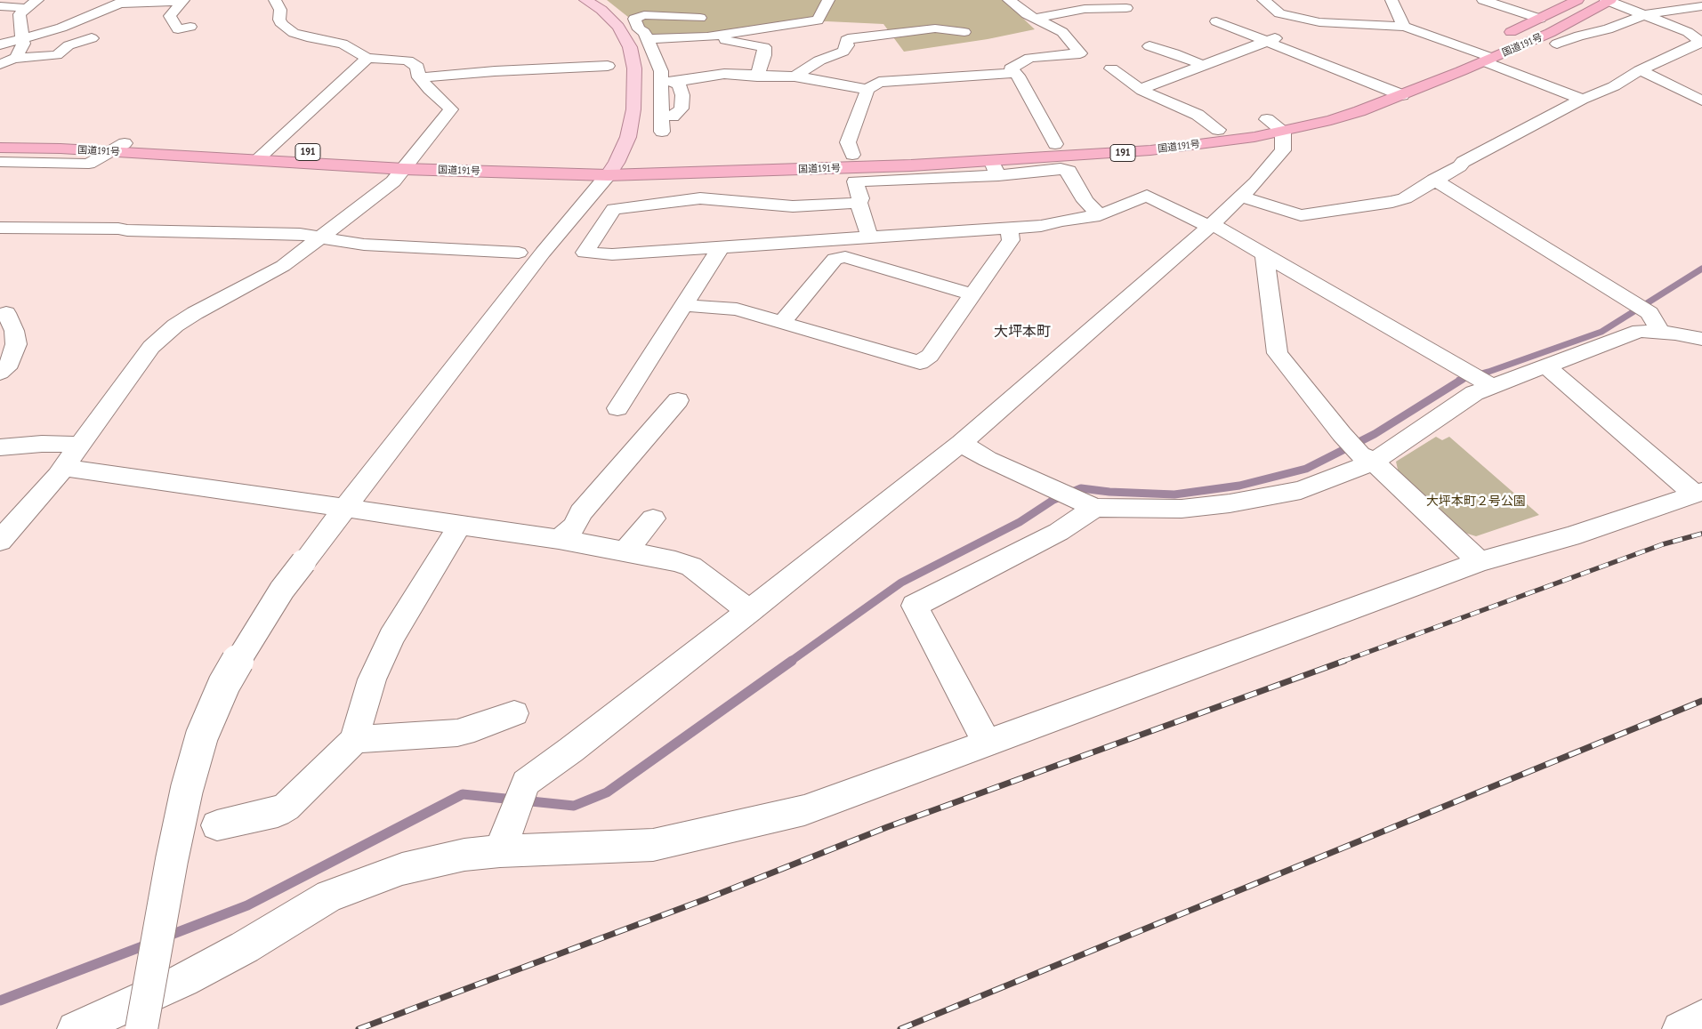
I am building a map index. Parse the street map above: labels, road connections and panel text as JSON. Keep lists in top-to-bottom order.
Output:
{
  "streets": {
    "highway": ["国道191号", "191"]
  },
  "districts": ["大坪本町"],
  "parks": ["大坪本町２号公園"]
}
